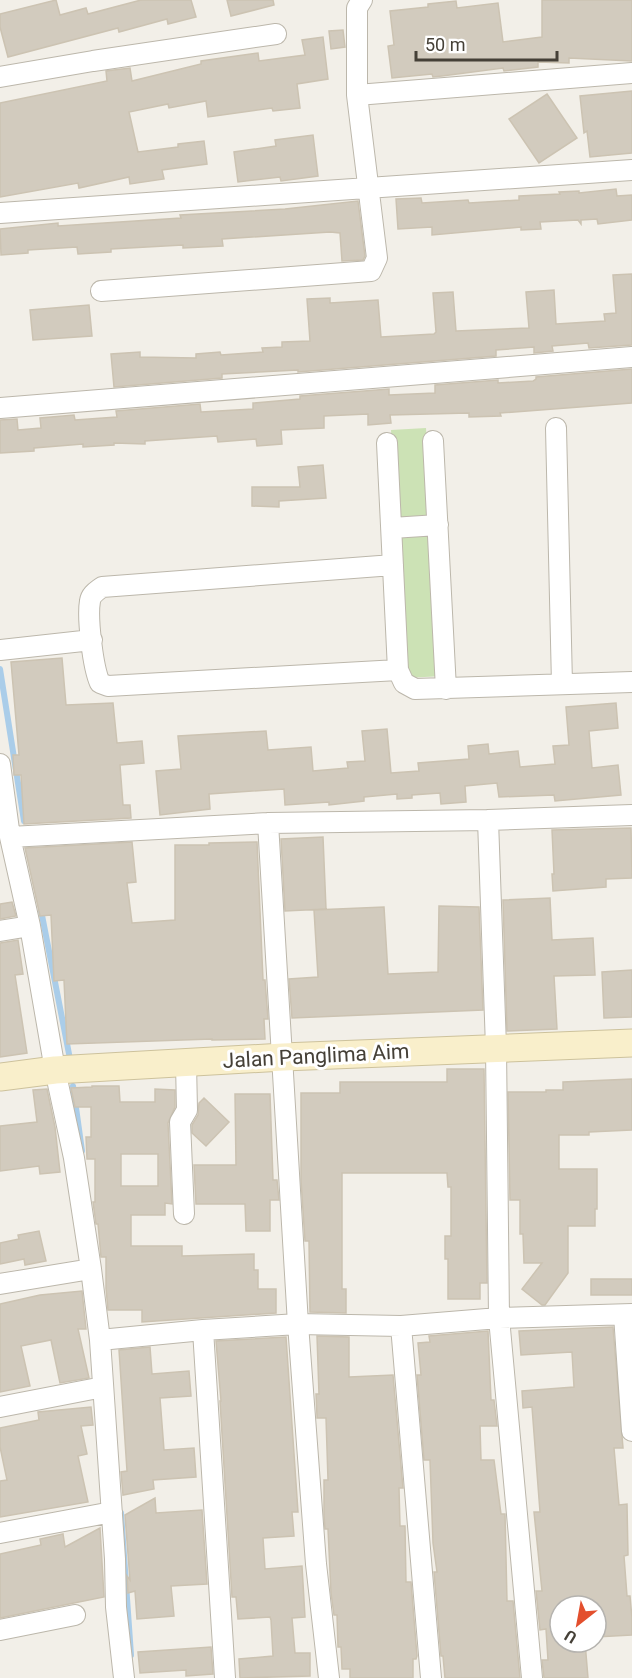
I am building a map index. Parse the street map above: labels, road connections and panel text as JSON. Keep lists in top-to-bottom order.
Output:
{
  "streets": {
    "street": ["Jalan Panglima Aim"]
  },
  "scale_bar": "50 m",
  "north": "bottom left"
}
